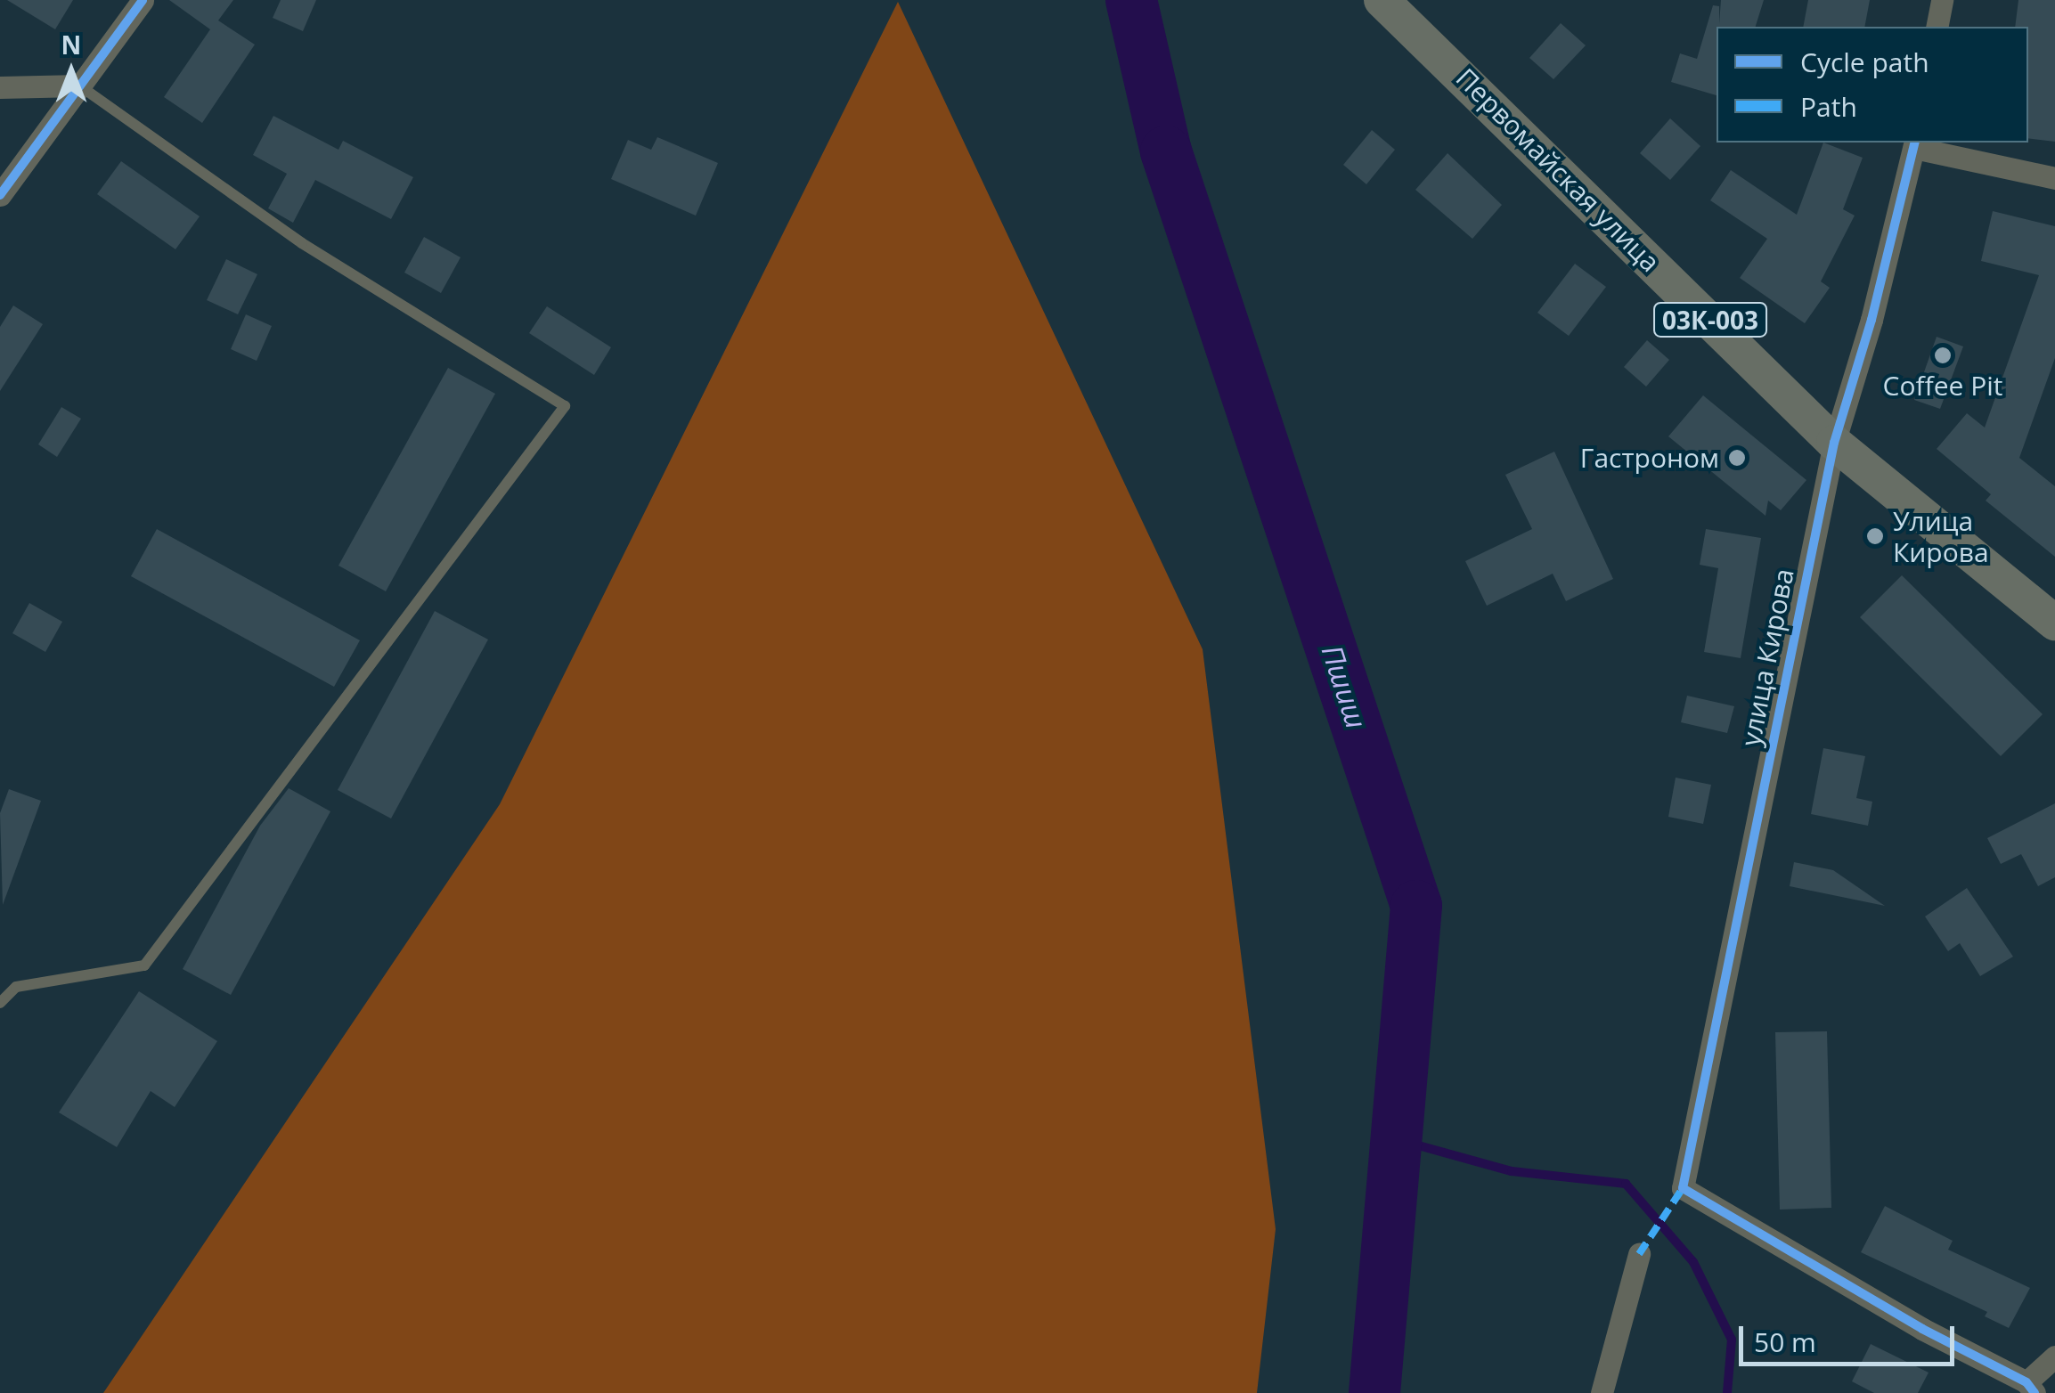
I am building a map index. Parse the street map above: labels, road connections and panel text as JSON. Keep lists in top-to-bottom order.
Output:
{
  "streets": {
    "main road": ["Первомайская улица", "03К-003"],
    "street": ["улица Кирова"]
  },
  "crossings": [
    ["Первомайская улица", "улица Кирова"]
  ],
  "water": ["Пшиш"],
  "places": ["Coffee Pit", "Гастроном", "Улица Кирова"],
  "legend": ["Cycle path", "Path"],
  "scale_bar": "50 m",
  "north": "top"
}
